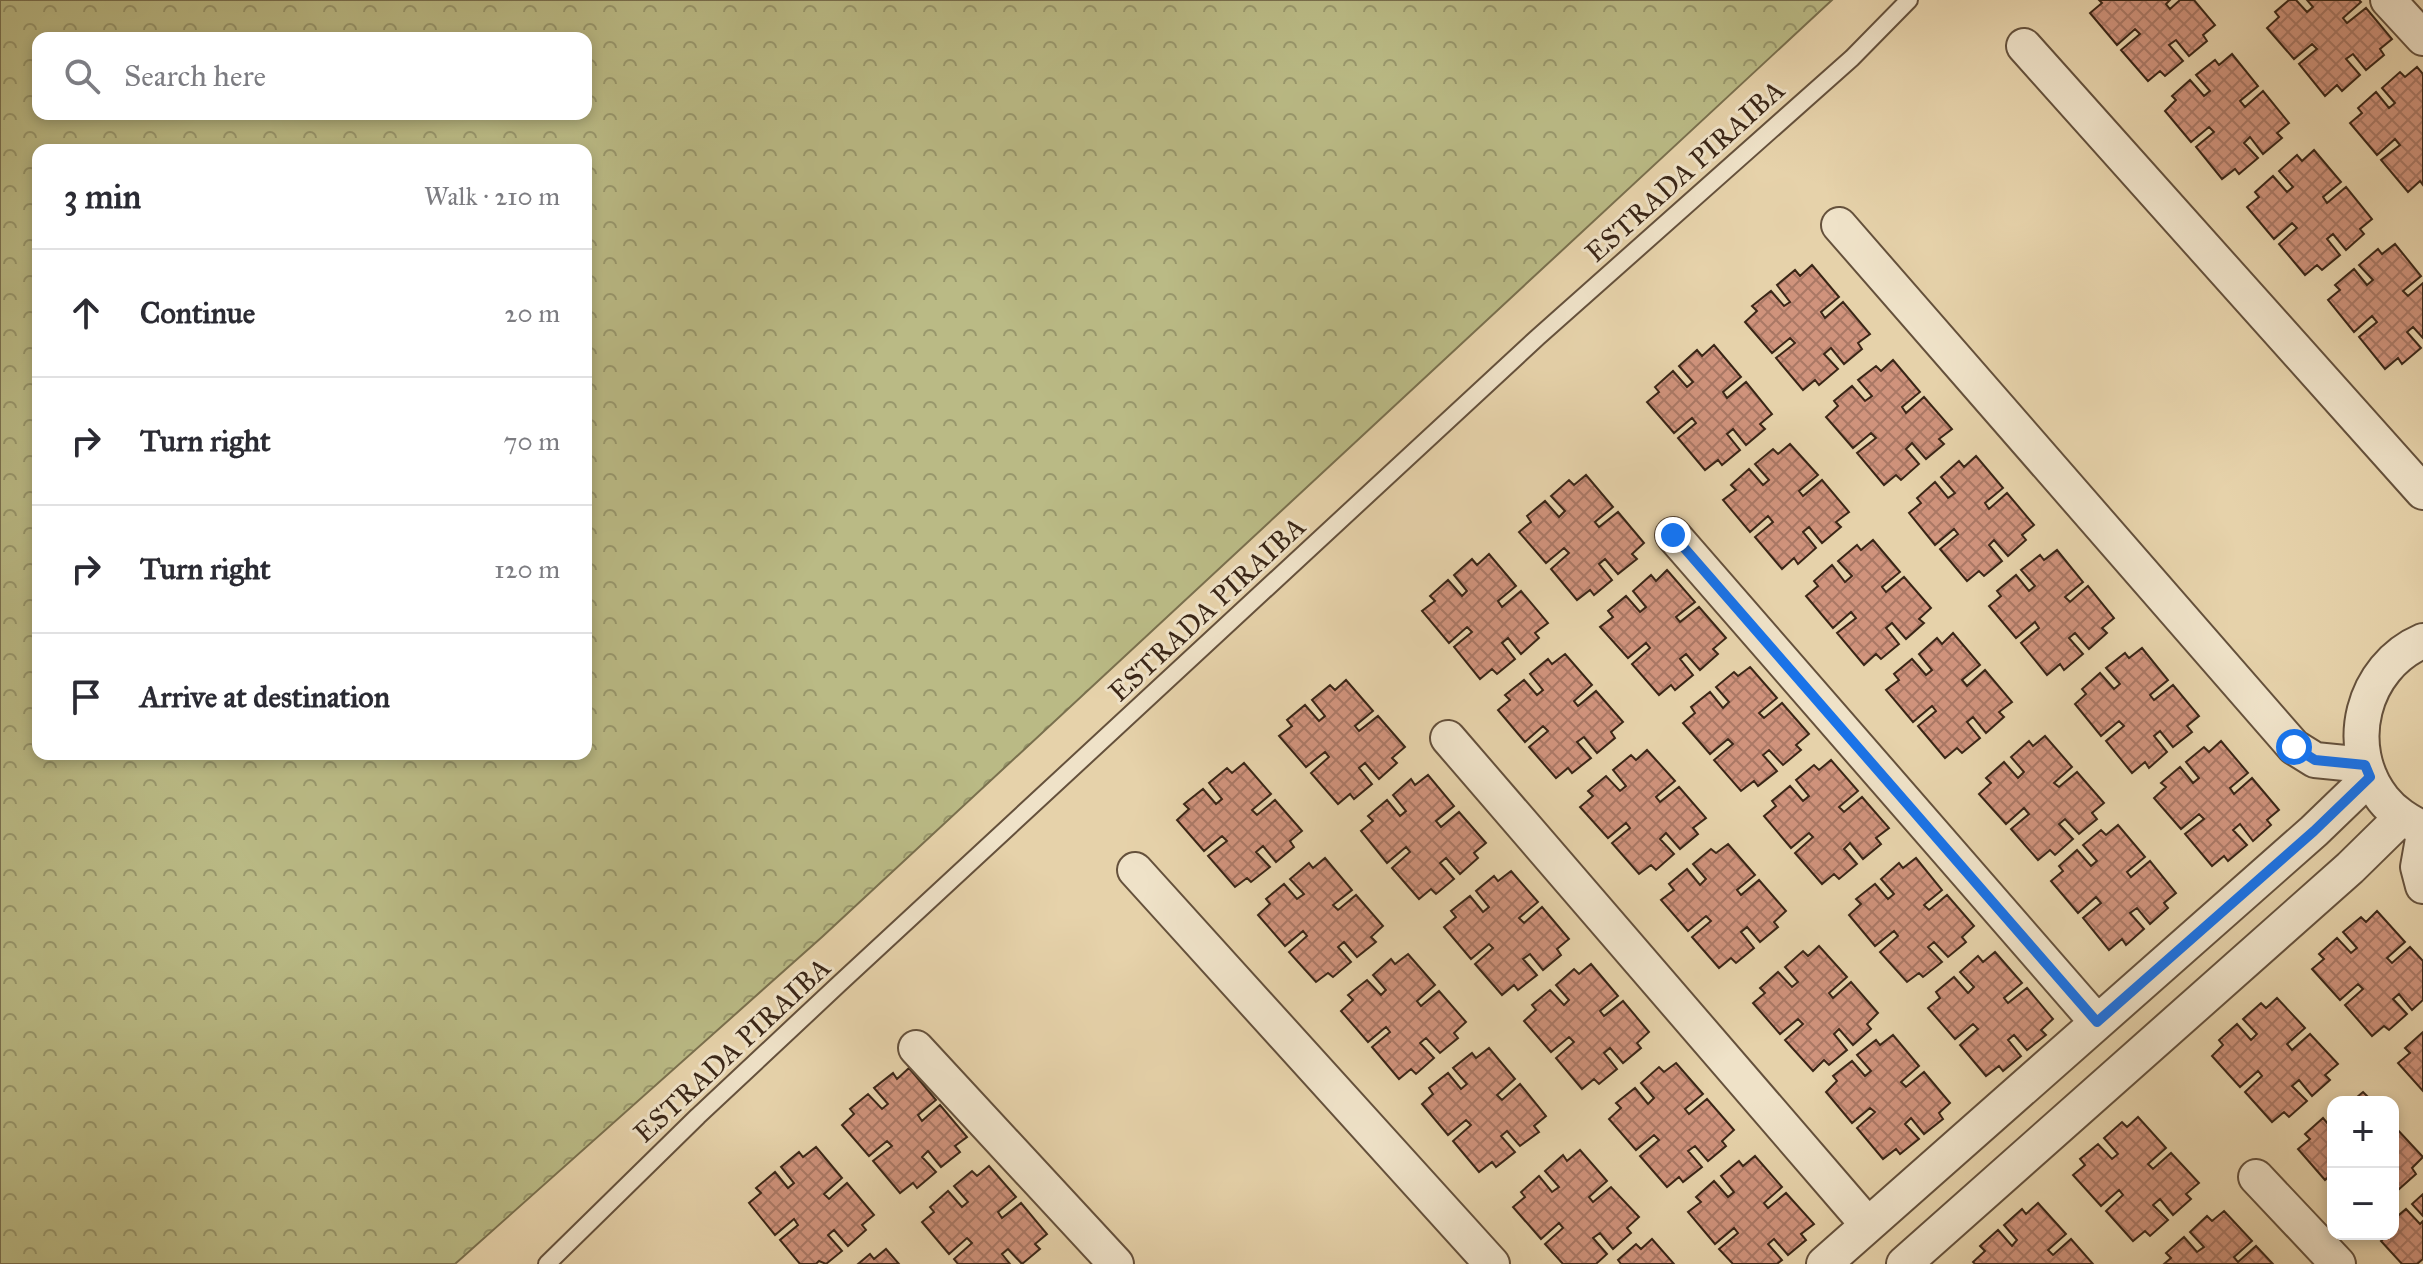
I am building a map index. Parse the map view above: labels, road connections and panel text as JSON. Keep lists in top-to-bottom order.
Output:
{
  "streets": {
    "lane": ["ESTRADA PIRAIBA"]
  },
  "page": {
    "search": "Search here",
    "heading": ["3 min", "Walk · 210 m"],
    "list": [
      ["Continue", "20 m"],
      ["Turn right", "70 m"],
      ["Turn right", "120 m"],
      "Arrive at destination"
    ],
    "map_buttons": ["+", "−"]
  }
}
